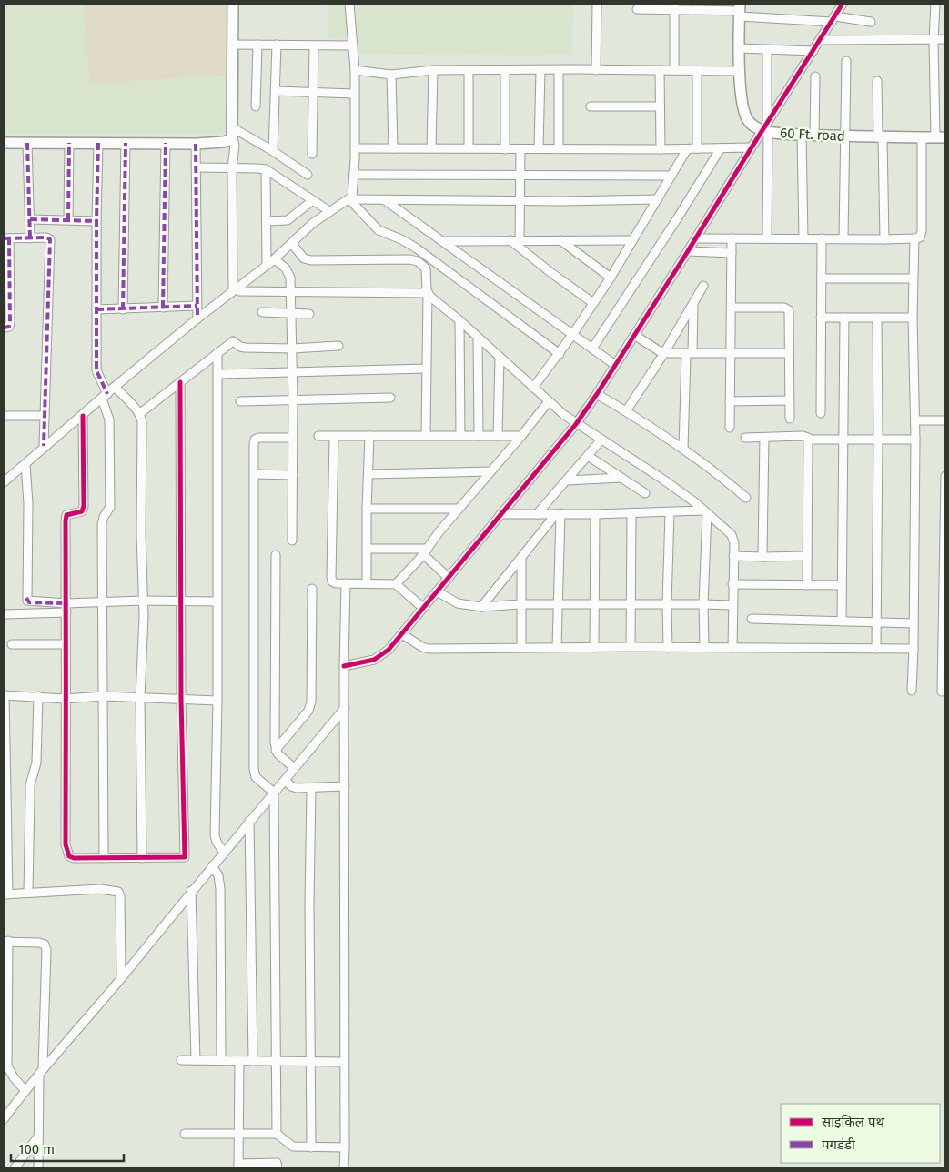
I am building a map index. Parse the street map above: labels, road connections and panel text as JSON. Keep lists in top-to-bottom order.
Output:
{
  "streets": {
    "street": ["60 Ft. road"]
  },
  "legend": ["साइकिल पथ", "पगडंडी"],
  "scale_bar": "100 m"
}
